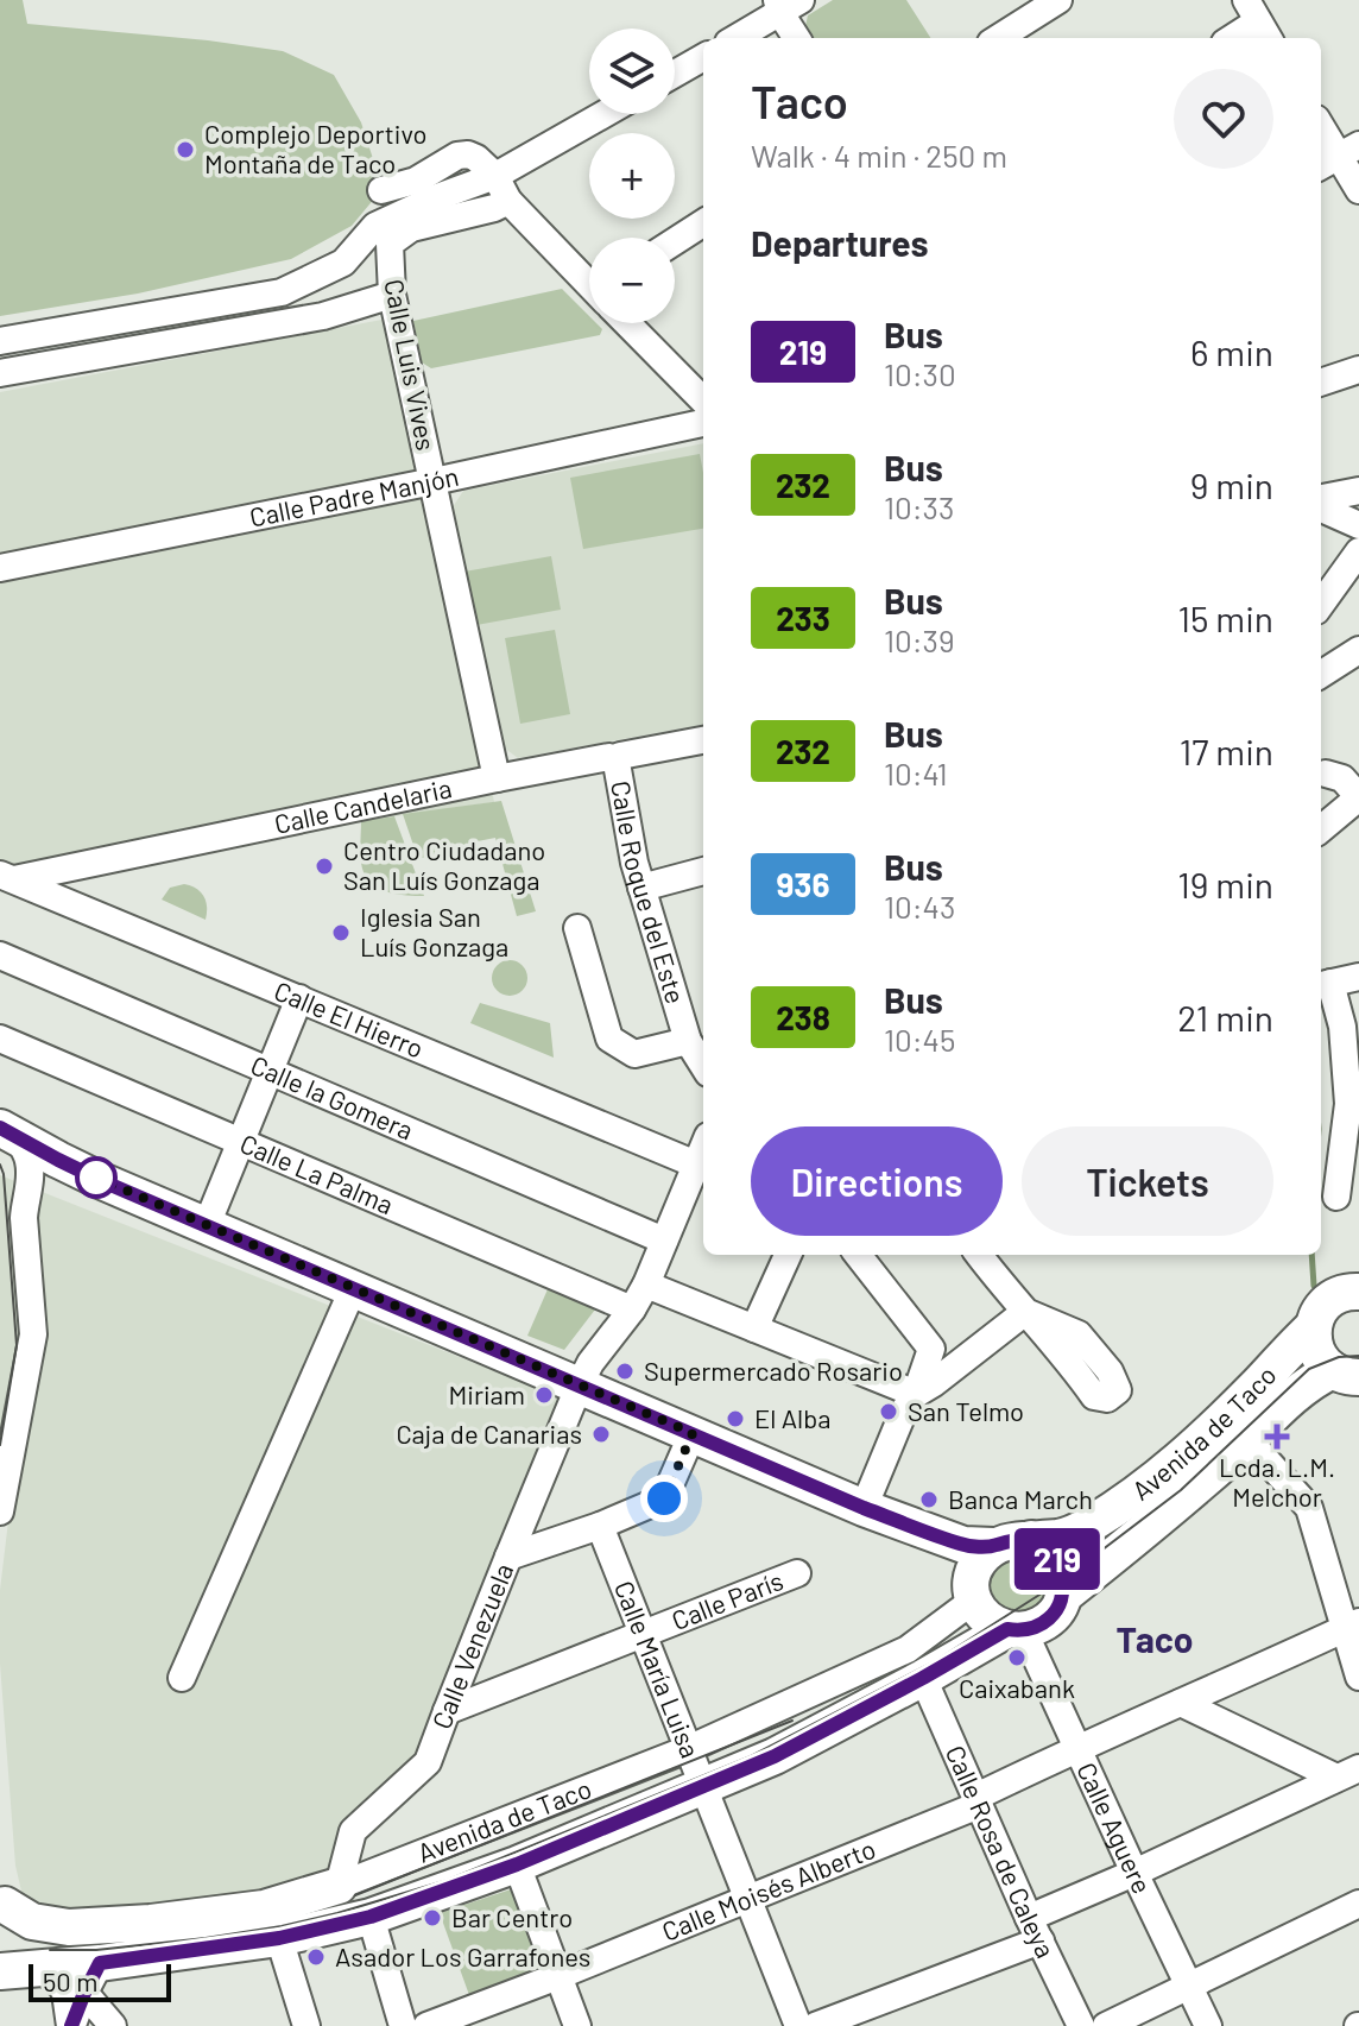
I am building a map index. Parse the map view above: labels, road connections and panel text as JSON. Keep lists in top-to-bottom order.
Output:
{
  "streets": {
    "main road": ["Avenida de Taco"],
    "street": [
      "Calle Luis Vives",
      "Calle Padre Manjón",
      "Calle Candelaria",
      "Calle Roque del Este",
      "Calle El Hierro",
      "Calle la Gomera",
      "Calle La Palma",
      "Calle París",
      "Calle Venezuela",
      "Calle María Luisa",
      "Calle Aguere",
      "Calle Rosa de Caleya",
      "Calle Moisés Alberto"
    ]
  },
  "crossings": [
    ["Calle Luis Vives", "Calle Padre Manjón"],
    ["Calle Luis Vives", "Calle Candelaria"],
    ["Calle Candelaria", "Calle Roque del Este"],
    ["Calle Candelaria", "Calle El Hierro"],
    ["Calle El Hierro", "Calle Venezuela"],
    ["Calle la Gomera", "Calle Venezuela"],
    ["Calle La Palma", "Calle Venezuela"],
    ["Avenida de Taco", "Calle Venezuela"],
    ["Avenida de Taco", "Calle María Luisa"],
    ["Avenida de Taco", "Calle Aguere"],
    ["Avenida de Taco", "Calle Rosa de Caleya"],
    ["Calle París", "Calle Venezuela"],
    ["Calle París", "Calle María Luisa"],
    ["Calle María Luisa", "Calle Moisés Alberto"],
    ["Calle Aguere", "Calle Moisés Alberto"],
    ["Calle Rosa de Caleya", "Calle Moisés Alberto"]
  ],
  "districts": ["Taco"],
  "places": {
    "other": [
      "Complejo Deportivo Montaña de Taco",
      "Centro Ciudadano San Luís Gonzaga",
      "Iglesia San Luís Gonzaga",
      "Supermercado Rosario",
      "Miriam",
      "San Telmo",
      "El Alba",
      "Caja de Canarias",
      "Banca March",
      "Caixabank",
      "Bar Centro",
      "Asador Los Garrafones"
    ],
    "health": ["Lcda. L.M. Melchor"]
  },
  "lines": ["bus line 219"],
  "scale_bar": "50 m",
  "page": {
    "on_map": "219",
    "map_buttons": ["+", "−"],
    "heading": [
      ["Taco", "Walk · 4 min · 250 m"],
      "Departures"
    ],
    "list": [
      {
        "mark": "219",
        "name": "Bus",
        "note": "10:30",
        "value": "6 min"
      },
      {
        "mark": "232",
        "name": "Bus",
        "note": "10:33",
        "value": "9 min"
      },
      {
        "mark": "233",
        "name": "Bus",
        "note": "10:39",
        "value": "15 min"
      },
      {
        "mark": "232",
        "name": "Bus",
        "note": "10:41",
        "value": "17 min"
      },
      {
        "mark": "936",
        "name": "Bus",
        "note": "10:43",
        "value": "19 min"
      },
      {
        "mark": "238",
        "name": "Bus",
        "note": "10:45",
        "value": "21 min"
      }
    ],
    "buttons": ["Directions", "Tickets"],
    "scale": "50 m"
  }
}
